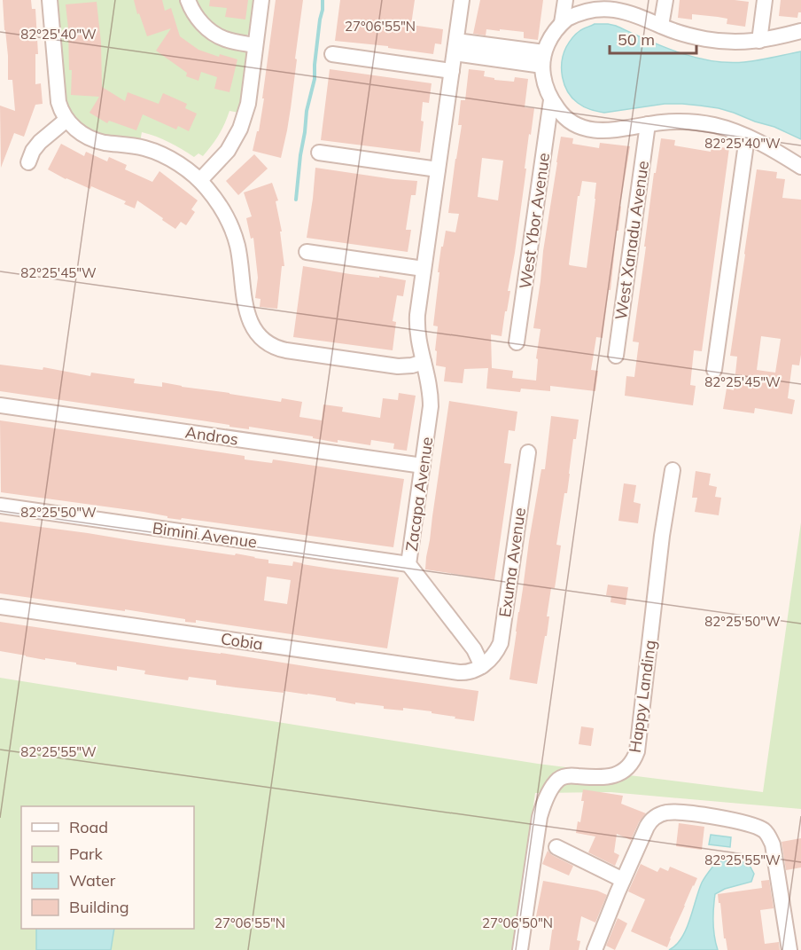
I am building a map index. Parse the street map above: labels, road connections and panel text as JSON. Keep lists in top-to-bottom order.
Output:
{
  "streets": {
    "street": [
      "West Ybor Avenue",
      "West Xanadu Avenue",
      "Andros",
      "Zacapa Avenue",
      "Bimini Avenue",
      "Exuma Avenue",
      "Cobia",
      "Happy Landing"
    ]
  },
  "crossings": [
    ["Andros", "Zacapa Avenue"],
    ["Zacapa Avenue", "Bimini Avenue"],
    ["Zacapa Avenue", "Exuma Avenue"],
    ["Zacapa Avenue", "Cobia"],
    ["Exuma Avenue", "Cobia"]
  ],
  "legend": [
    "Road",
    "Park",
    "Water",
    "Building"
  ],
  "scale_bar": "50 m",
  "coordinates": [
    "27°06'55\"N",
    "82°25'40\"W",
    "82°25'45\"W",
    "82°25'50\"W",
    "82°25'55\"W",
    "27°06'50\"N"
  ]
}
